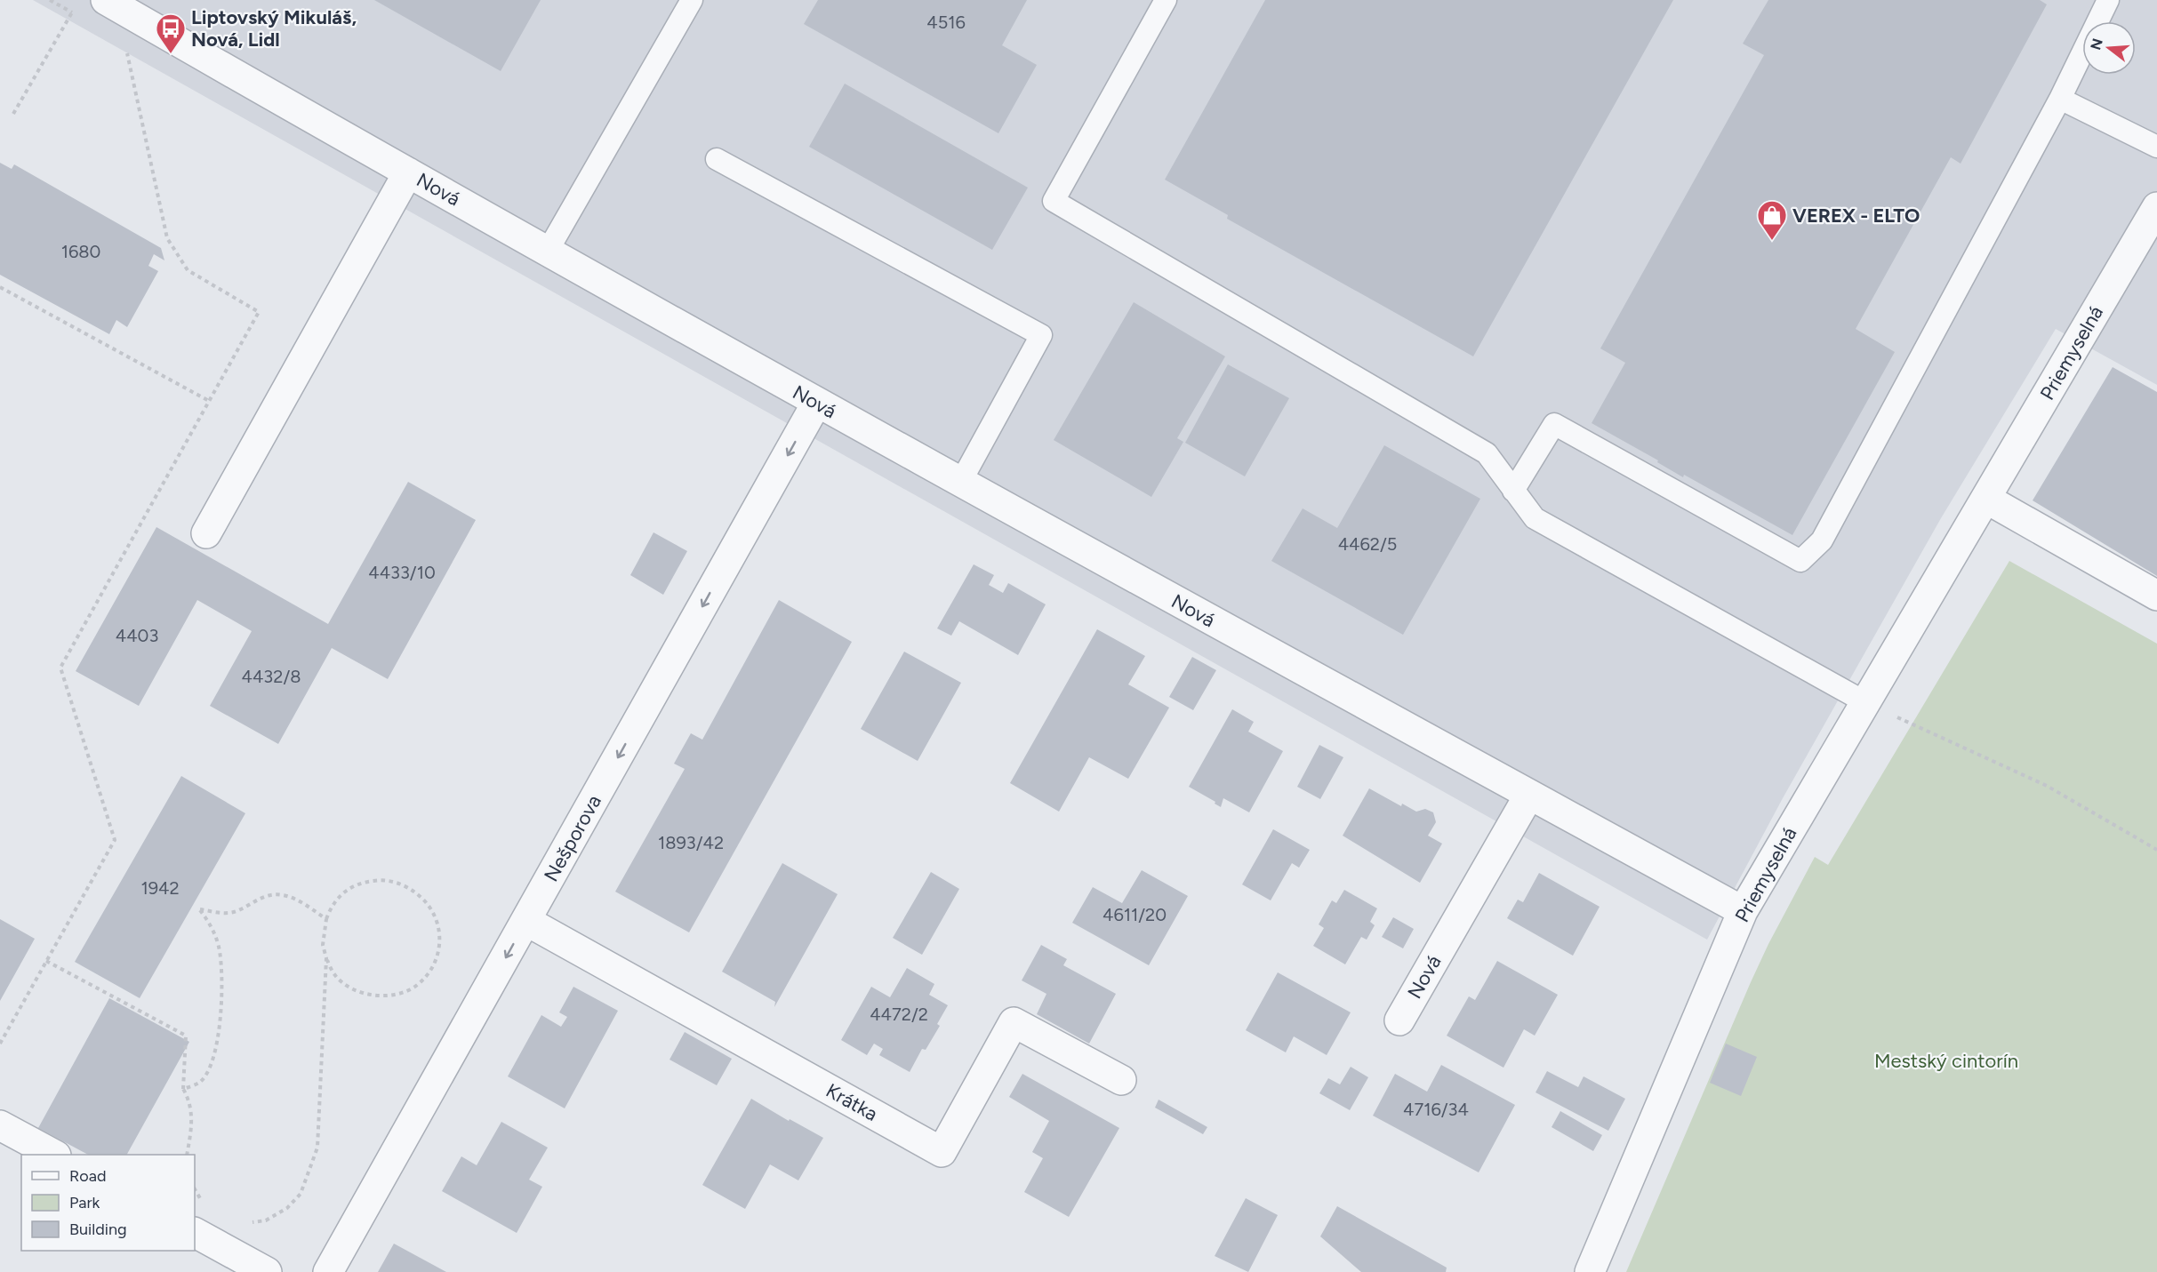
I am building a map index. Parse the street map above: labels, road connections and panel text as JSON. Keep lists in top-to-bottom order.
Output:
{
  "streets": {
    "street": [
      "Nová",
      "Priemyselná",
      "Nešporova",
      "Krátka"
    ]
  },
  "crossings": [
    ["Nová", "Priemyselná"],
    ["Nová", "Nešporova"],
    ["Nešporova", "Krátka"]
  ],
  "one_way": ["Nešporova"],
  "parks": ["Mestský cintorín"],
  "places": {
    "bus stop": ["Liptovský Mikuláš, Nová, Lidl"],
    "shop": ["VEREX - ELTO"]
  },
  "house_numbers": [
    "4516",
    "1680",
    "4462/5",
    "4433/10",
    "4403",
    "4432/8",
    "1893/42",
    "1942",
    "4611/20",
    "4472/2",
    "4716/34"
  ],
  "legend": ["Road", "Park", "Building"],
  "north": "left"
}
